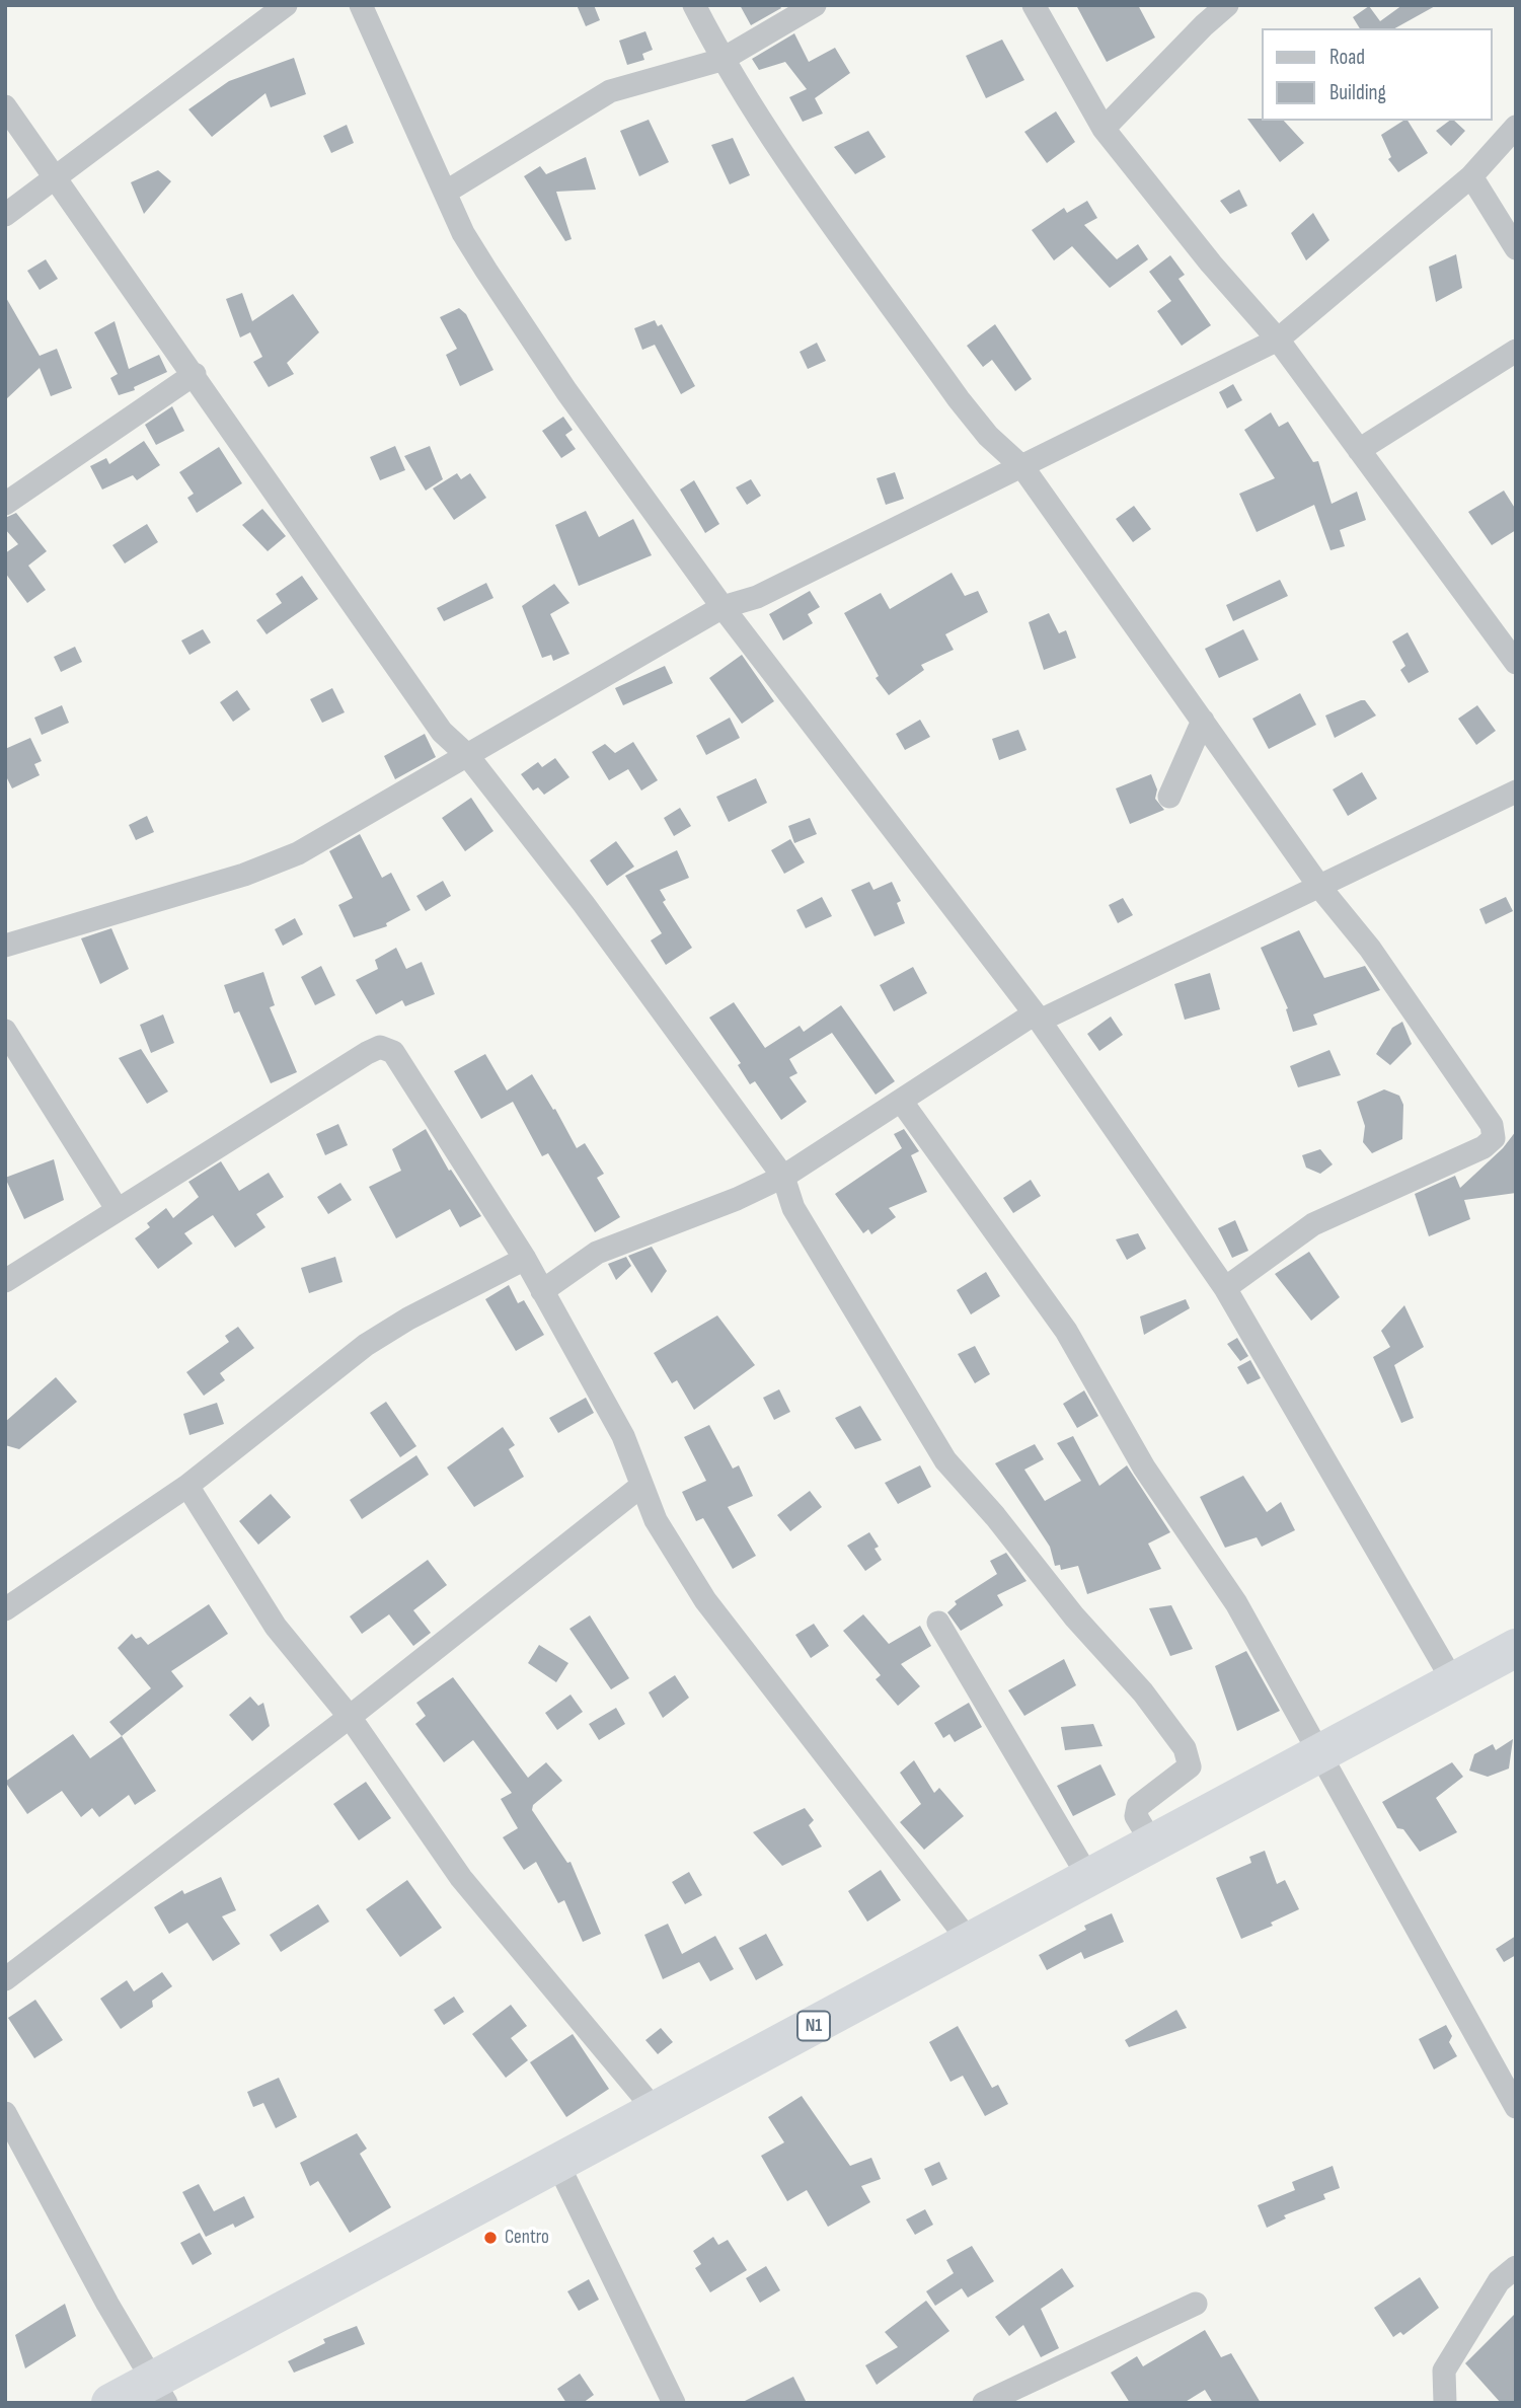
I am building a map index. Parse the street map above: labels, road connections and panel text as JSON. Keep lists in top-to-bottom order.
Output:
{
  "streets": {
    "highway": ["N1"]
  },
  "places": ["Centro"],
  "legend": ["Road", "Building"]
}
